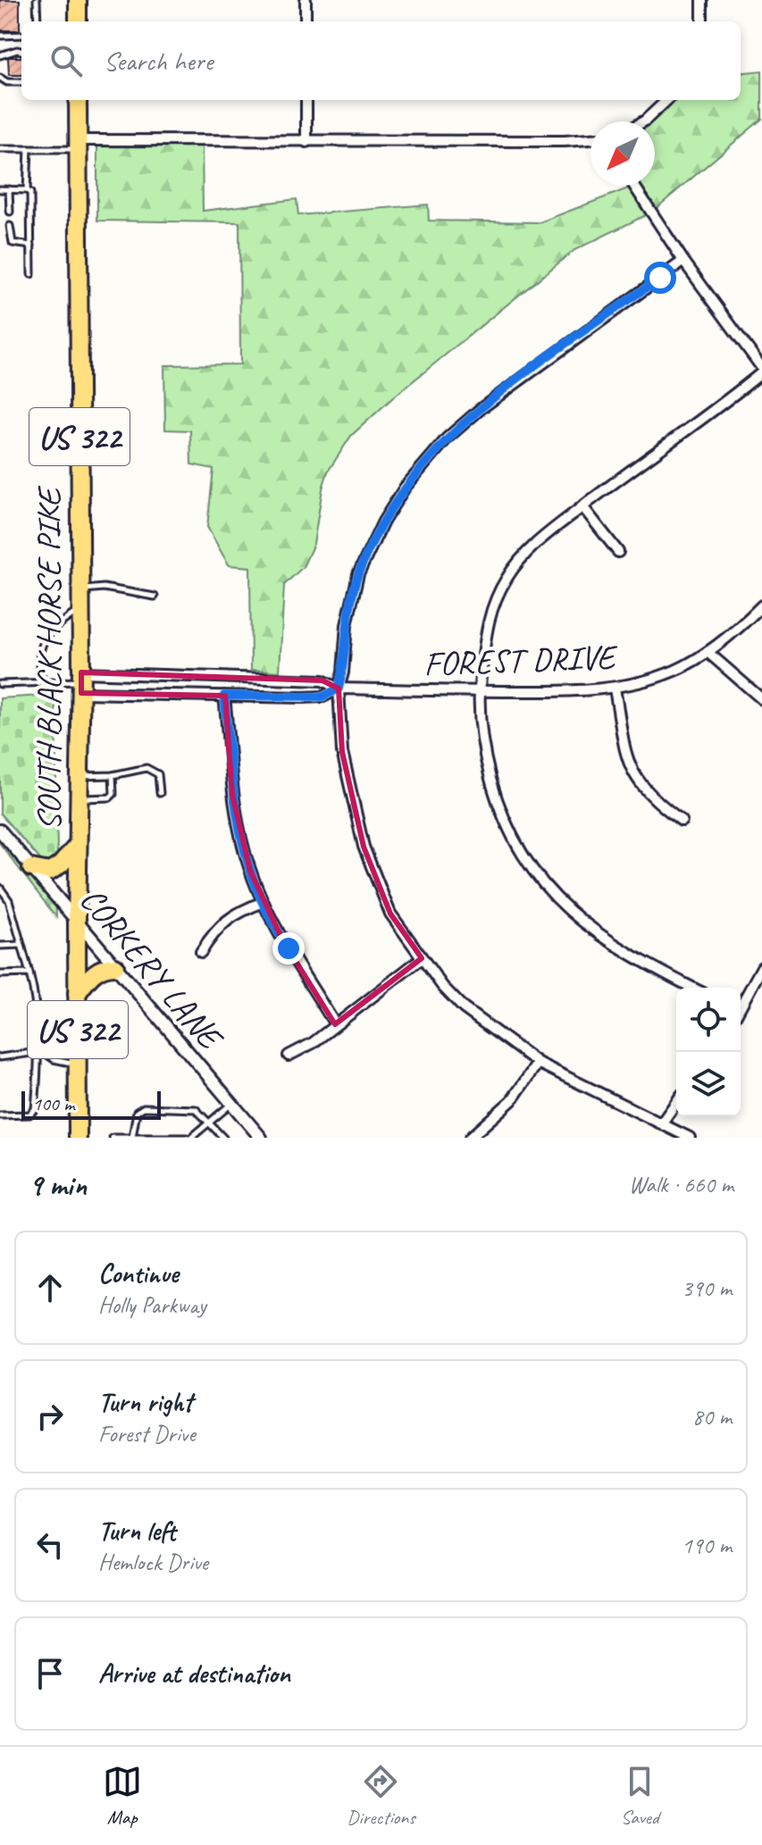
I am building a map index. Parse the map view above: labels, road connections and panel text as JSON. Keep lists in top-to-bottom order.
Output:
{
  "streets": {
    "highway": ["US 322", "SOUTH BLACK HORSE PIKE"],
    "street": ["FOREST DRIVE", "CORKERY LANE"]
  },
  "crossings": [
    ["SOUTH BLACK HORSE PIKE", "FOREST DRIVE"],
    ["SOUTH BLACK HORSE PIKE", "CORKERY LANE"]
  ],
  "scale_bar": "100 m",
  "north": "bottom left",
  "page": {
    "search": "Search here",
    "scale": "100 m",
    "heading": ["9 min", "Walk · 660 m"],
    "list": [
      ["Continue", "Holly Parkway", "390 m"],
      ["Turn right", "Forest Drive", "80 m"],
      ["Turn left", "Hemlock Drive", "190 m"],
      "Arrive at destination"
    ],
    "nav": ["Map", "Directions", "Saved"]
  }
}
